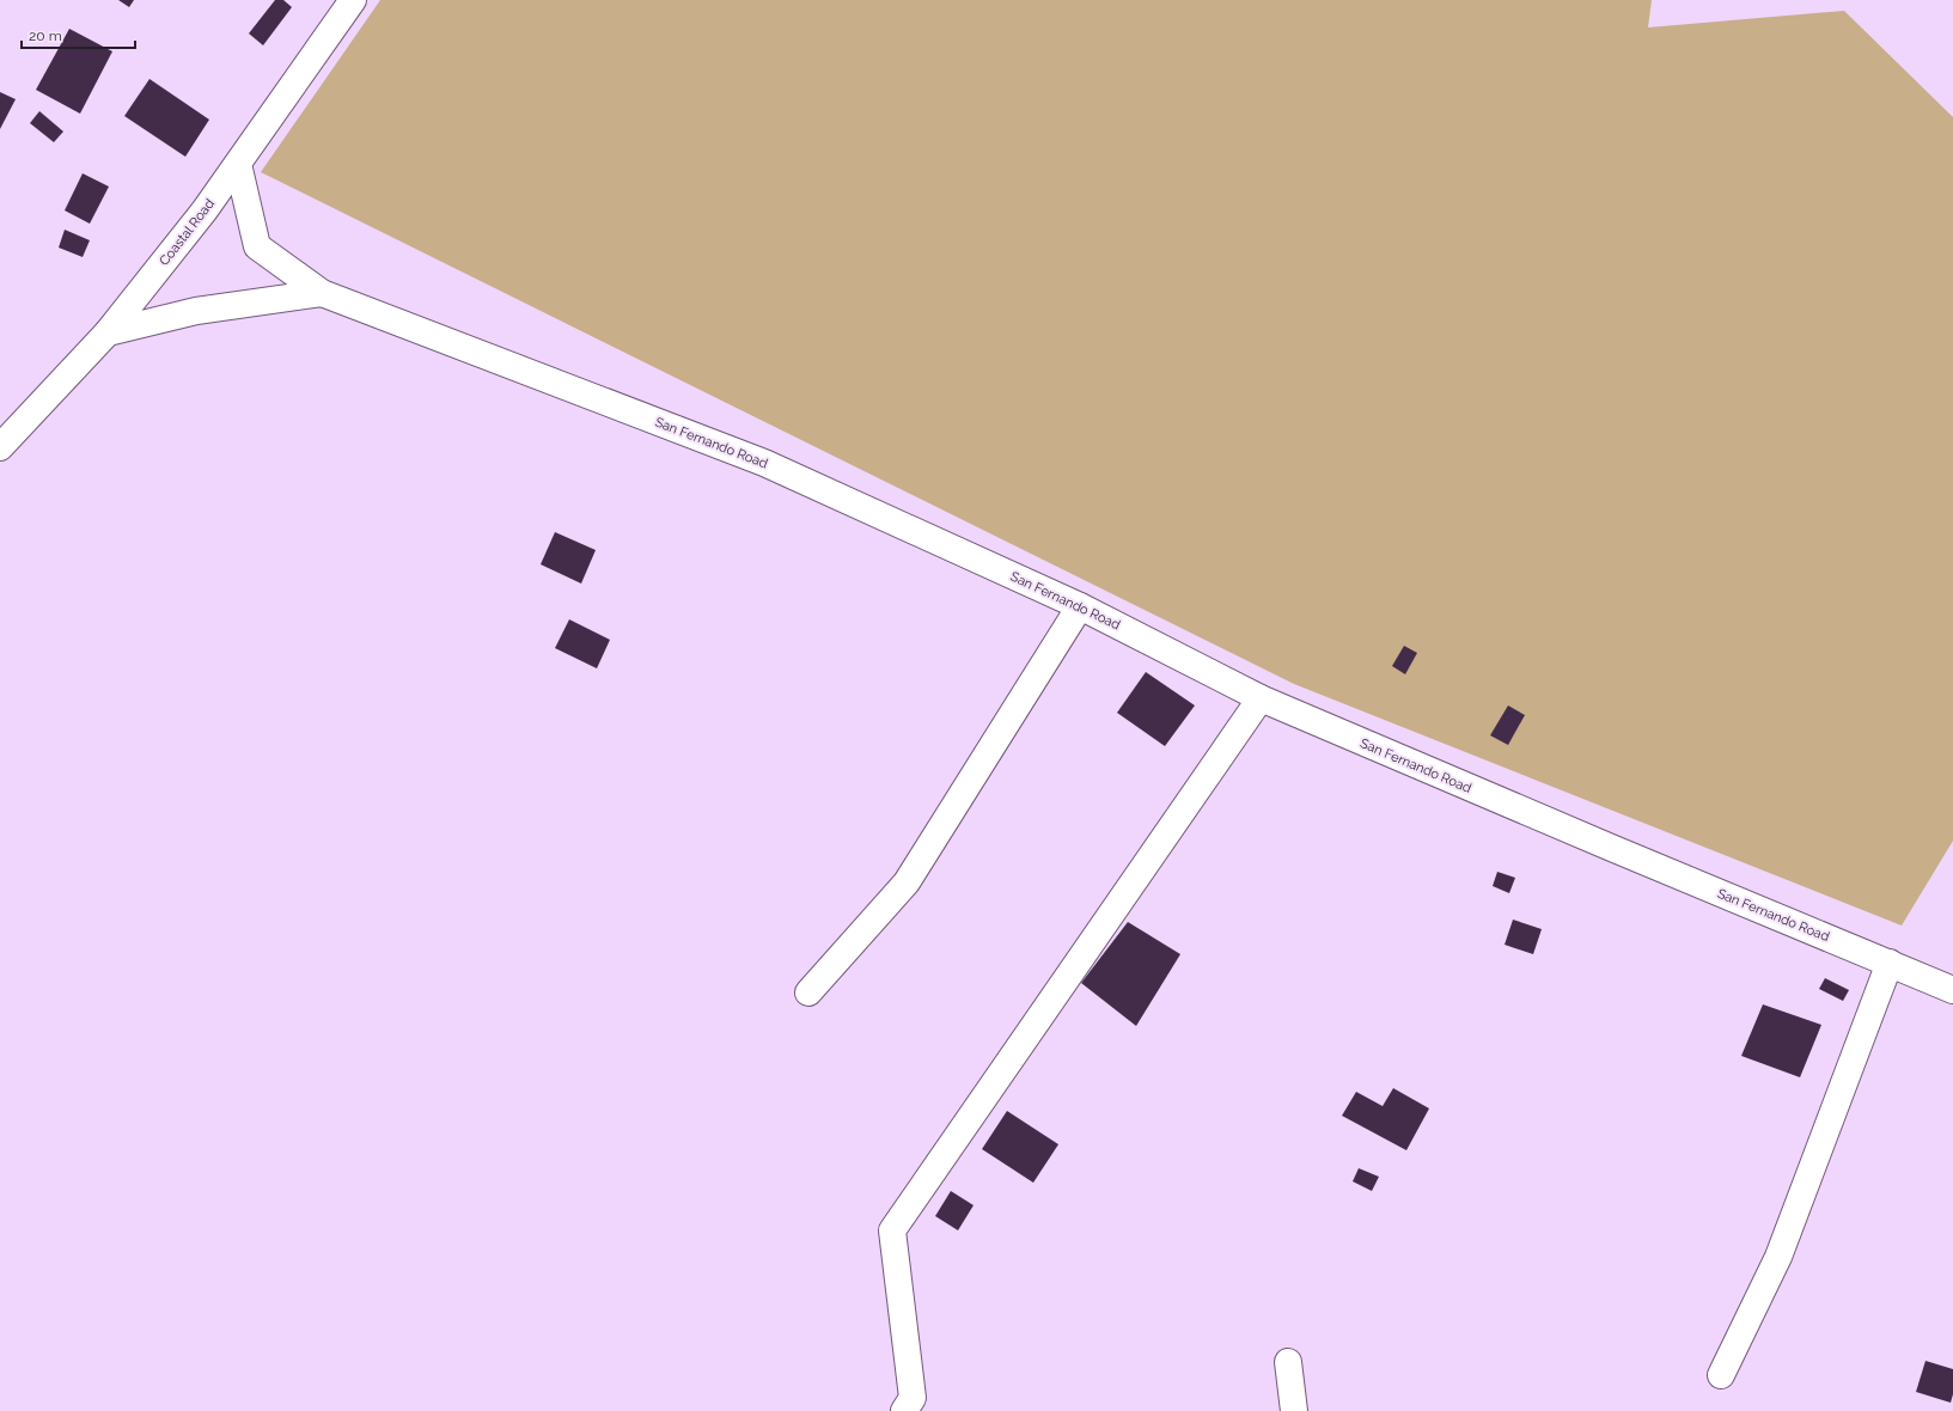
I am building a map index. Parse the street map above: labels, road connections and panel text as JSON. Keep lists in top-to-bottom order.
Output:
{
  "streets": {
    "street": ["Coastal Road", "San Fernando Road"]
  },
  "crossings": [
    ["Coastal Road", "San Fernando Road"]
  ],
  "scale_bar": "20 m"
}
